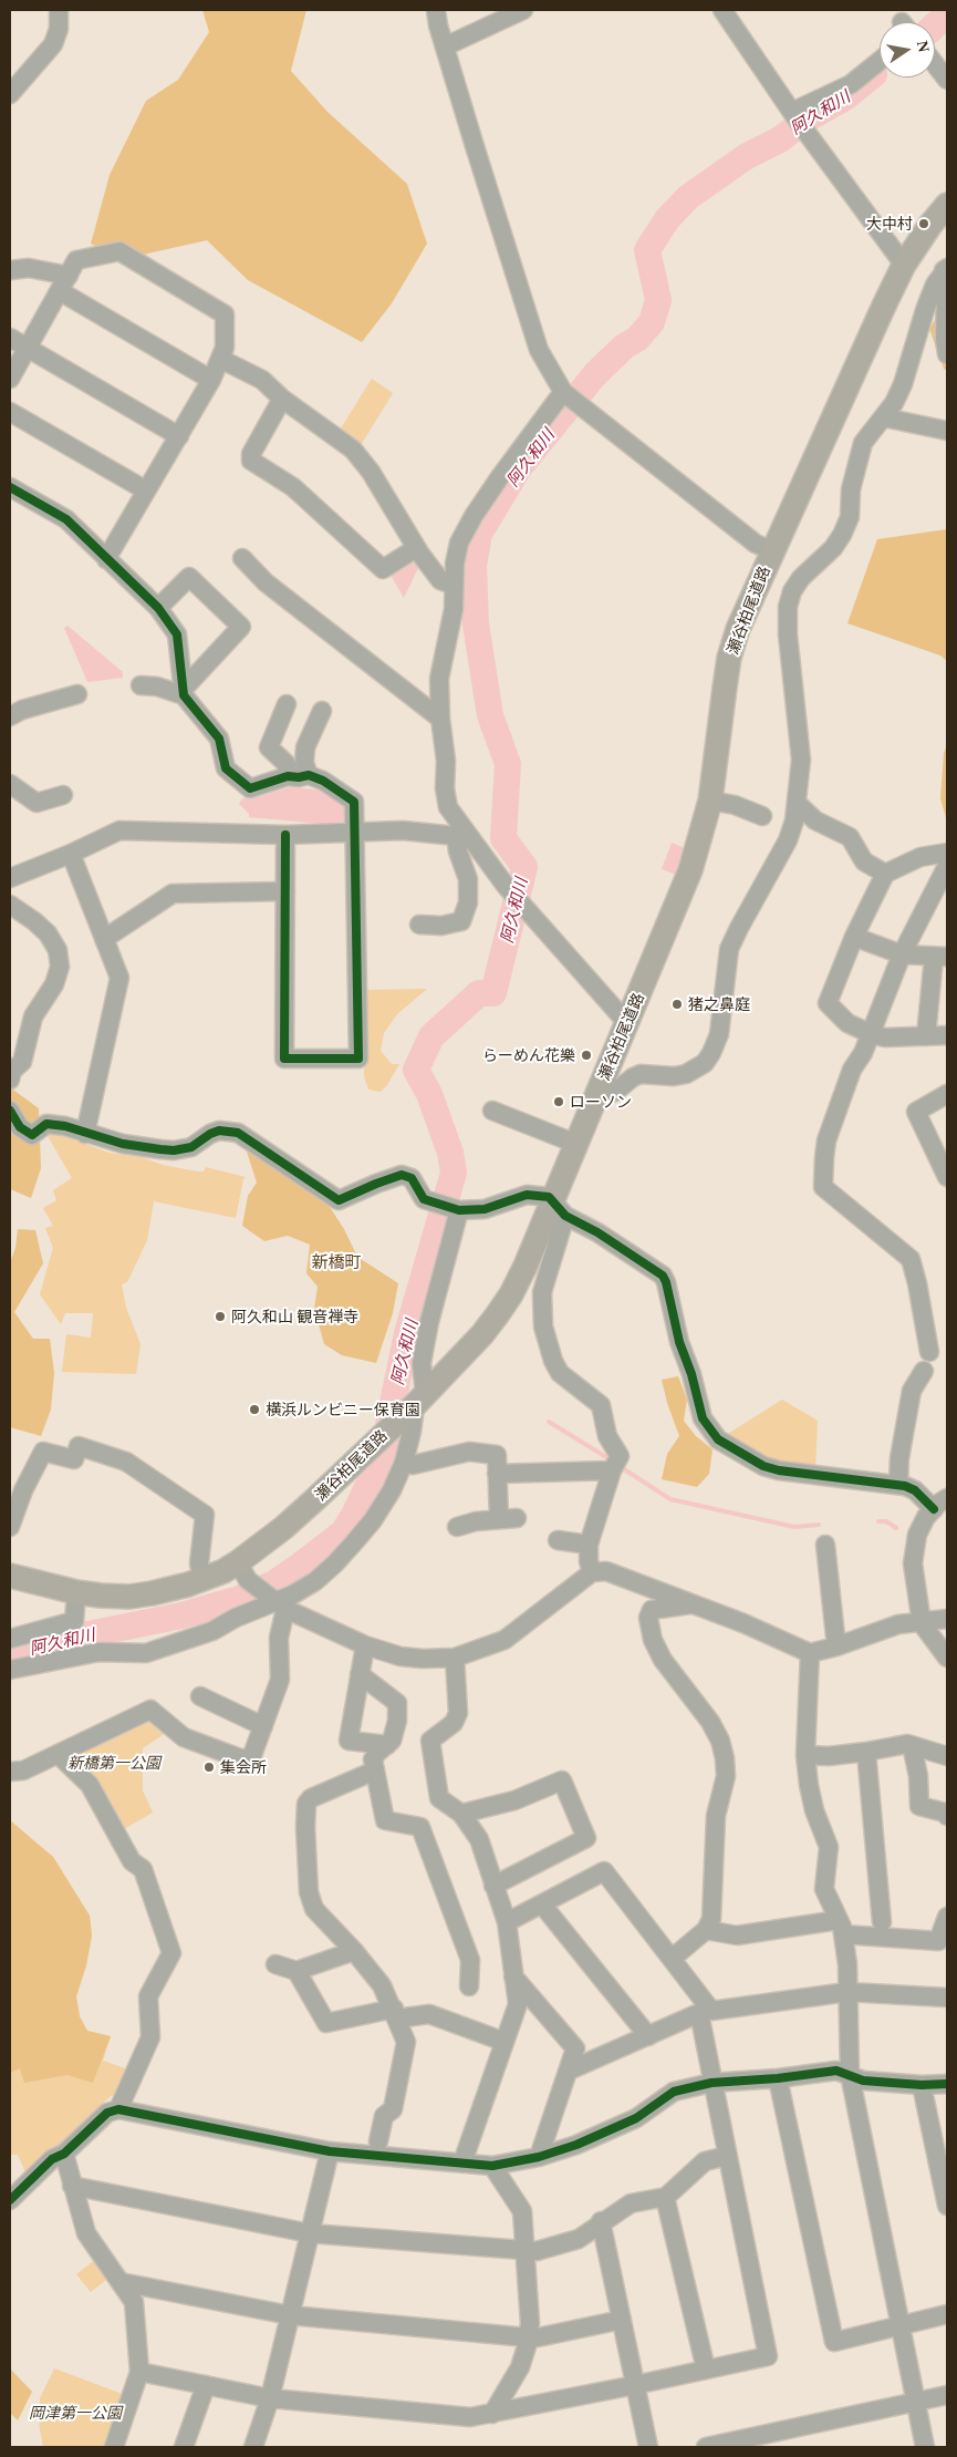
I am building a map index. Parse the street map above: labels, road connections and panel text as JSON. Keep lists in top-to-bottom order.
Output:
{
  "streets": {
    "main road": ["瀬谷柏尾道路"]
  },
  "districts": ["新橋町"],
  "water": ["阿久和川"],
  "parks": ["新橋第一公園", "岡津第一公園"],
  "places": [
    "大中村",
    "猪之鼻庭",
    "らーめん花樂",
    "ローソン",
    "阿久和山 観音禅寺",
    "横浜ルンビニー保育園",
    "集会所"
  ],
  "north": "right"
}
